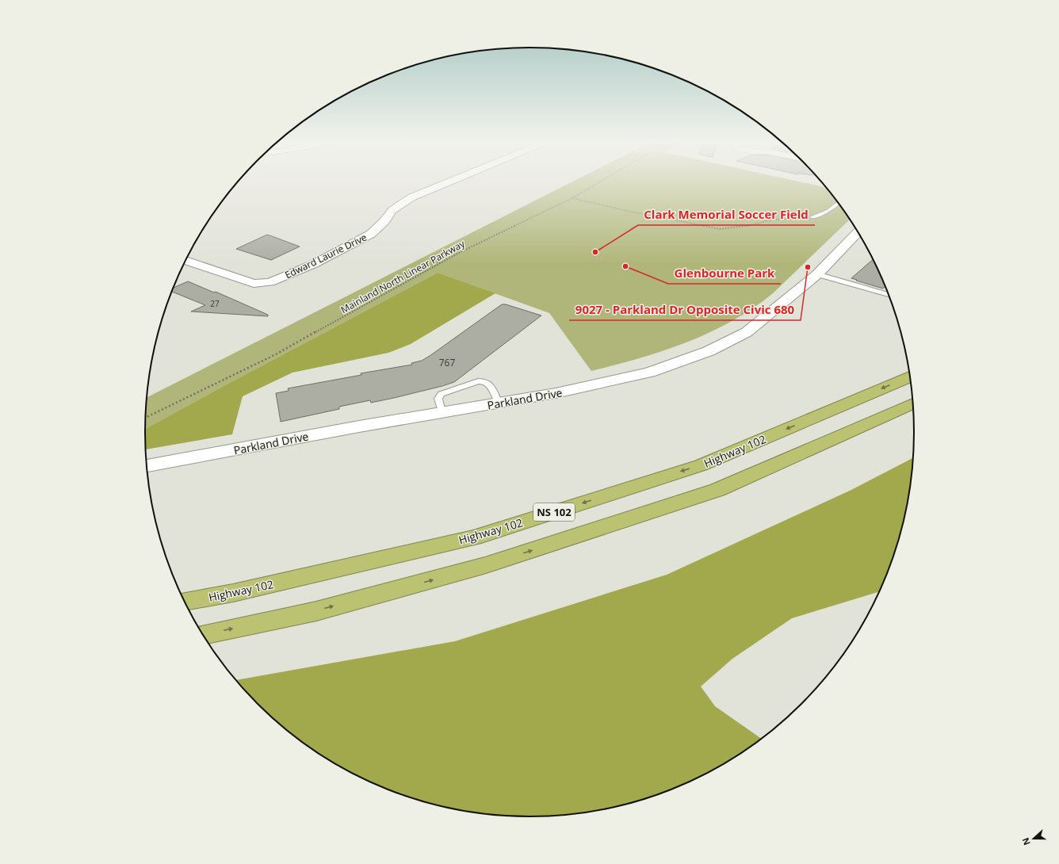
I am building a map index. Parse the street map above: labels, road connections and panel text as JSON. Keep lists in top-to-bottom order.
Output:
{
  "streets": {
    "highway": ["Highway 102", "NS 102"],
    "street": ["Edward Laurie Drive", "Parkland Drive"],
    "path": ["Mainland North Linear Parkway"]
  },
  "places": ["Clark Memorial Soccer Field", "Glenbourne Park", "9027 - Parkland Dr Opposite Civic 680"],
  "house_numbers": ["27", "767"],
  "north": "left"
}
